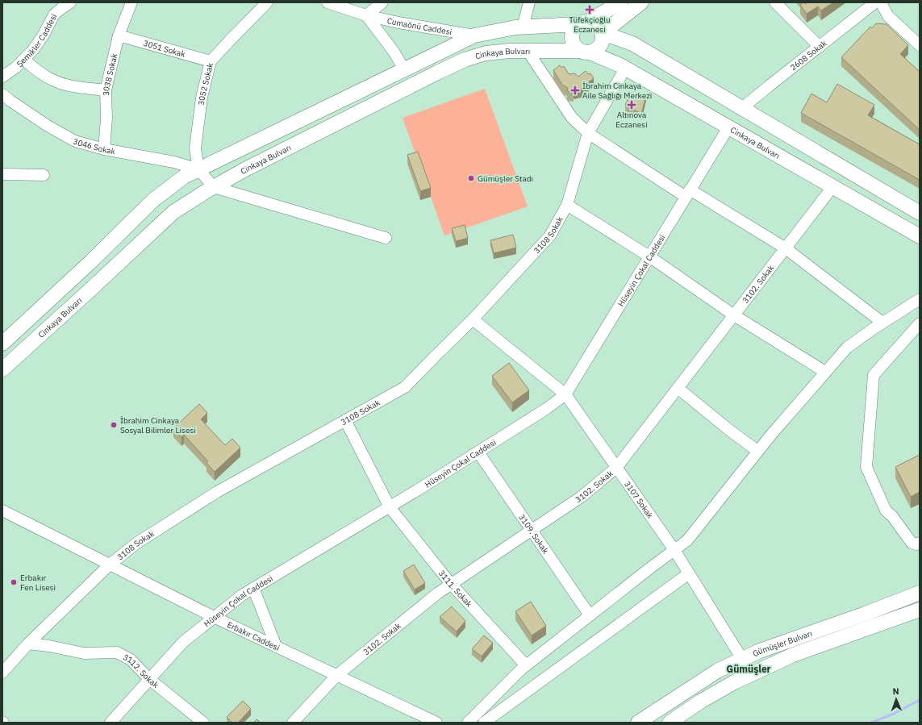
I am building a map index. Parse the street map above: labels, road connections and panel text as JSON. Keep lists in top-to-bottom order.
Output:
{
  "streets": {
    "main road": ["Cinkaya Bulvarı", "Gümüşler Bulvarı"],
    "street": [
      "Cumaönü Caddesi",
      "Şemikler Caddesi",
      "3051 Sokak",
      "2608 Sokak",
      "3038 Sokak",
      "3052 Sokak",
      "3046 Sokak",
      "3108 Sokak",
      "Hüseyin Çokal Caddesi",
      "3102. Sokak",
      "3107 Sokak",
      "3109. Sokak",
      "3111. Sokak",
      "Erbakır Caddesi",
      "3112. Sokak"
    ]
  },
  "crossings": [
    ["3051 Sokak", "3038 Sokak"],
    ["3051 Sokak", "3052 Sokak"],
    ["Cinkaya Bulvarı", "3108 Sokak"],
    ["Cinkaya Bulvarı", "Hüseyin Çokal Caddesi"],
    ["Cinkaya Bulvarı", "3102. Sokak"],
    ["3038 Sokak", "3046 Sokak"],
    ["3052 Sokak", "3046 Sokak"],
    ["3108 Sokak", "3107 Sokak"],
    ["3108 Sokak", "3111. Sokak"],
    ["3108 Sokak", "Erbakır Caddesi"],
    ["3108 Sokak", "3112. Sokak"],
    ["Hüseyin Çokal Caddesi", "3107 Sokak"],
    ["Hüseyin Çokal Caddesi", "3109. Sokak"],
    ["Hüseyin Çokal Caddesi", "3111. Sokak"],
    ["Hüseyin Çokal Caddesi", "Erbakır Caddesi"],
    ["Hüseyin Çokal Caddesi", "3112. Sokak"],
    ["3102. Sokak", "3107 Sokak"],
    ["3102. Sokak", "3109. Sokak"],
    ["3102. Sokak", "3111. Sokak"],
    ["3102. Sokak", "Erbakır Caddesi"],
    ["3107 Sokak", "Gümüşler Bulvarı"]
  ],
  "districts": ["Gümüşler"],
  "places": {
    "health": ["Tüfekçioğlu Eczanesi", "İbrahim Cinkaya Aile Sağlığı Merkezi", "Altınova Eczanesi"],
    "other": ["Gümüşler Stadı", "İbrahim Cinkaya Sosyal Bilimler Lisesi", "Erbakır Fen Lisesi"]
  },
  "north": "top"
}
